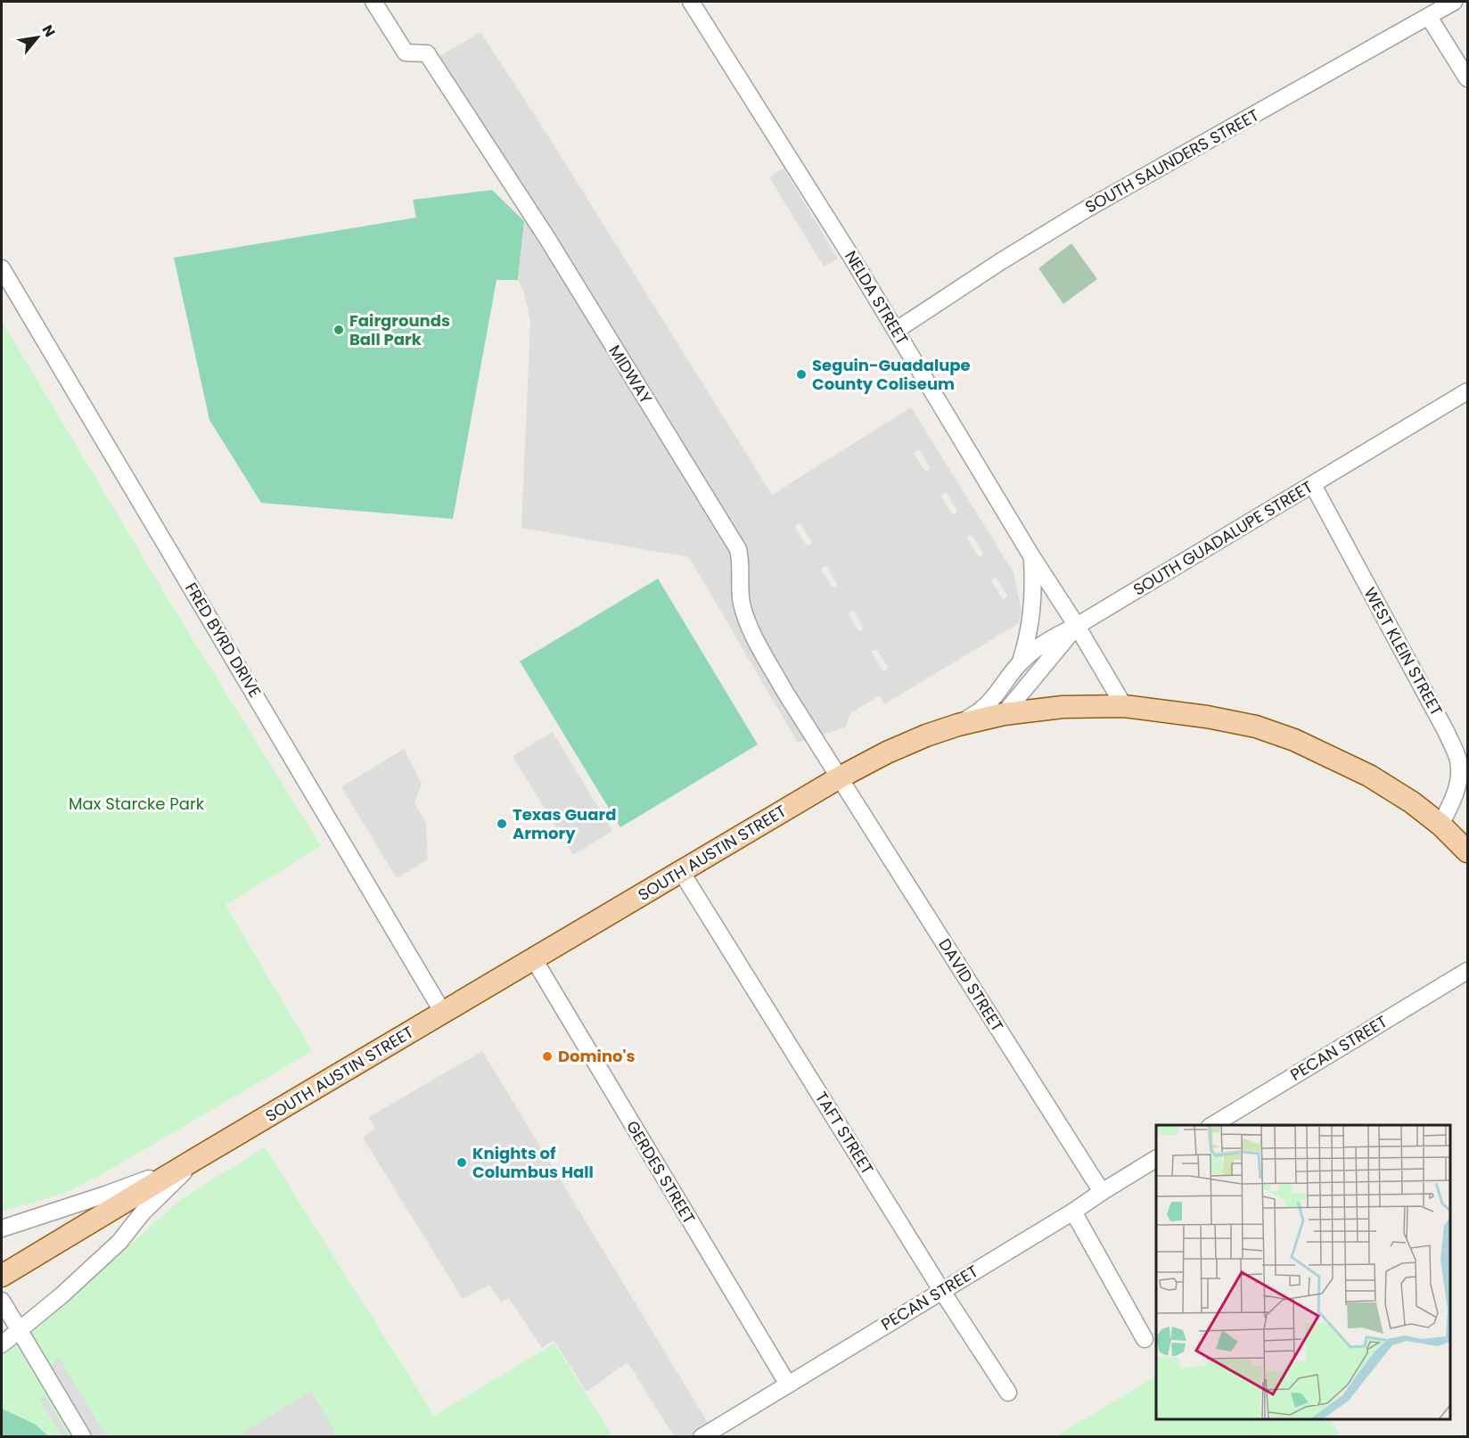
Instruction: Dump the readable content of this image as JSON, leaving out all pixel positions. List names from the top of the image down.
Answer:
{
  "streets": {
    "main road": ["SOUTH AUSTIN STREET"],
    "street": [
      "SOUTH SAUNDERS STREET",
      "NELDA STREET",
      "MIDWAY",
      "SOUTH GUADALUPE STREET",
      "FRED BYRD DRIVE",
      "WEST KLEIN STREET",
      "DAVID STREET",
      "PECAN STREET",
      "TAFT STREET",
      "GERDES STREET"
    ]
  },
  "crossings": [
    ["SOUTH SAUNDERS STREET", "NELDA STREET"],
    ["NELDA STREET", "SOUTH GUADALUPE STREET"],
    ["NELDA STREET", "SOUTH AUSTIN STREET"],
    ["MIDWAY", "SOUTH AUSTIN STREET"],
    ["MIDWAY", "DAVID STREET"],
    ["SOUTH GUADALUPE STREET", "WEST KLEIN STREET"],
    ["SOUTH GUADALUPE STREET", "SOUTH AUSTIN STREET"],
    ["FRED BYRD DRIVE", "SOUTH AUSTIN STREET"],
    ["WEST KLEIN STREET", "SOUTH AUSTIN STREET"],
    ["SOUTH AUSTIN STREET", "DAVID STREET"],
    ["SOUTH AUSTIN STREET", "TAFT STREET"],
    ["SOUTH AUSTIN STREET", "GERDES STREET"],
    ["DAVID STREET", "PECAN STREET"],
    ["PECAN STREET", "TAFT STREET"],
    ["PECAN STREET", "GERDES STREET"]
  ],
  "parks": ["Max Starcke Park"],
  "places": [
    "Fairgrounds Ball Park",
    "Seguin-Guadalupe County Coliseum",
    "Texas Guard Armory",
    "Domino's",
    "Knights of Columbus Hall"
  ],
  "north": "top right"
}
